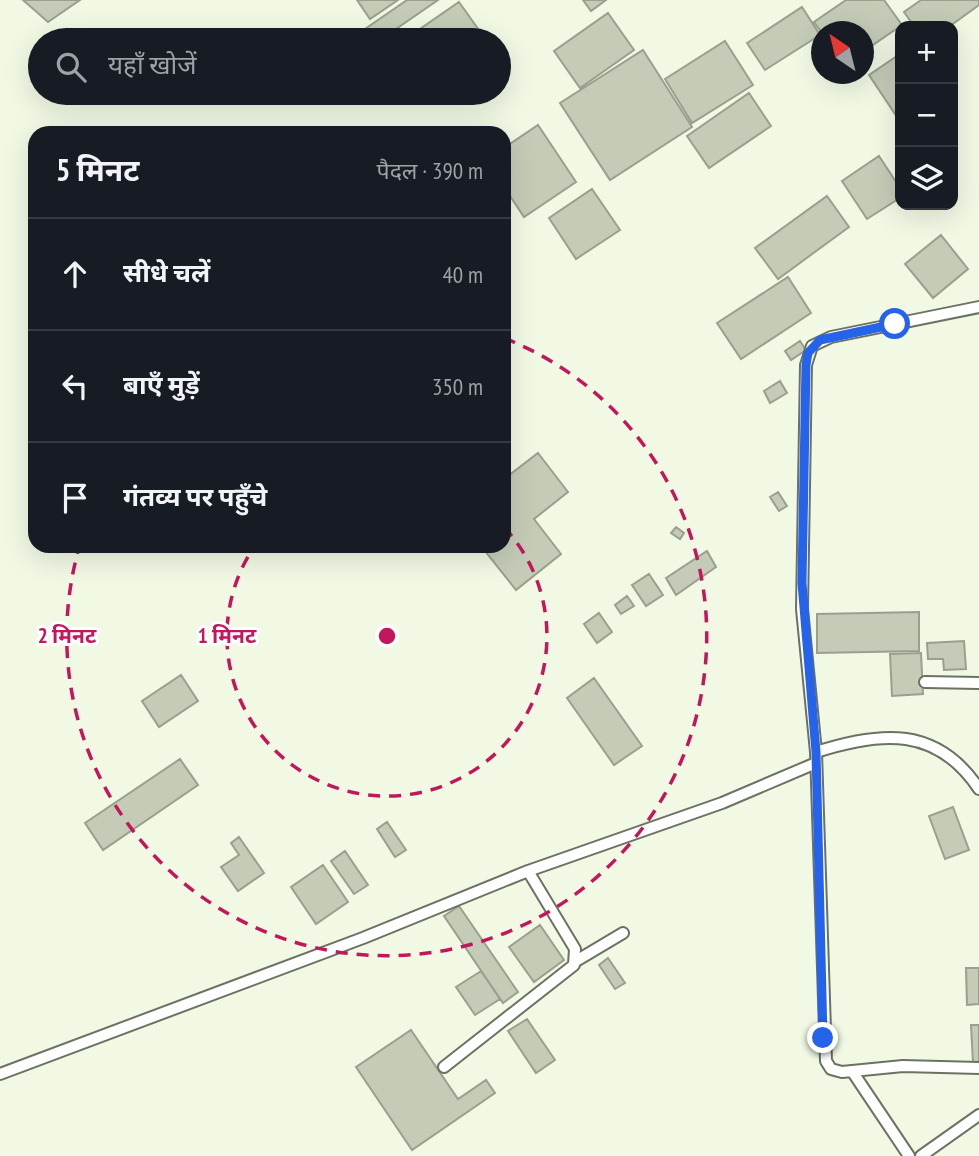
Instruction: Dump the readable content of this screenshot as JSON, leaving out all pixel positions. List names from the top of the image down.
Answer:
{
  "north": "top left",
  "page": {
    "map_buttons": ["+", "−"],
    "search": "यहाँ खोजें",
    "heading": ["5 मिनट", "पैदल · 390 m"],
    "list": [
      ["सीधे चलें", "40 m"],
      ["बाएँ मुड़ें", "350 m"],
      "गंतव्य पर पहुँचे"
    ]
  },
  "rings": ["2 मिनट", "1 मिनट"]
}
